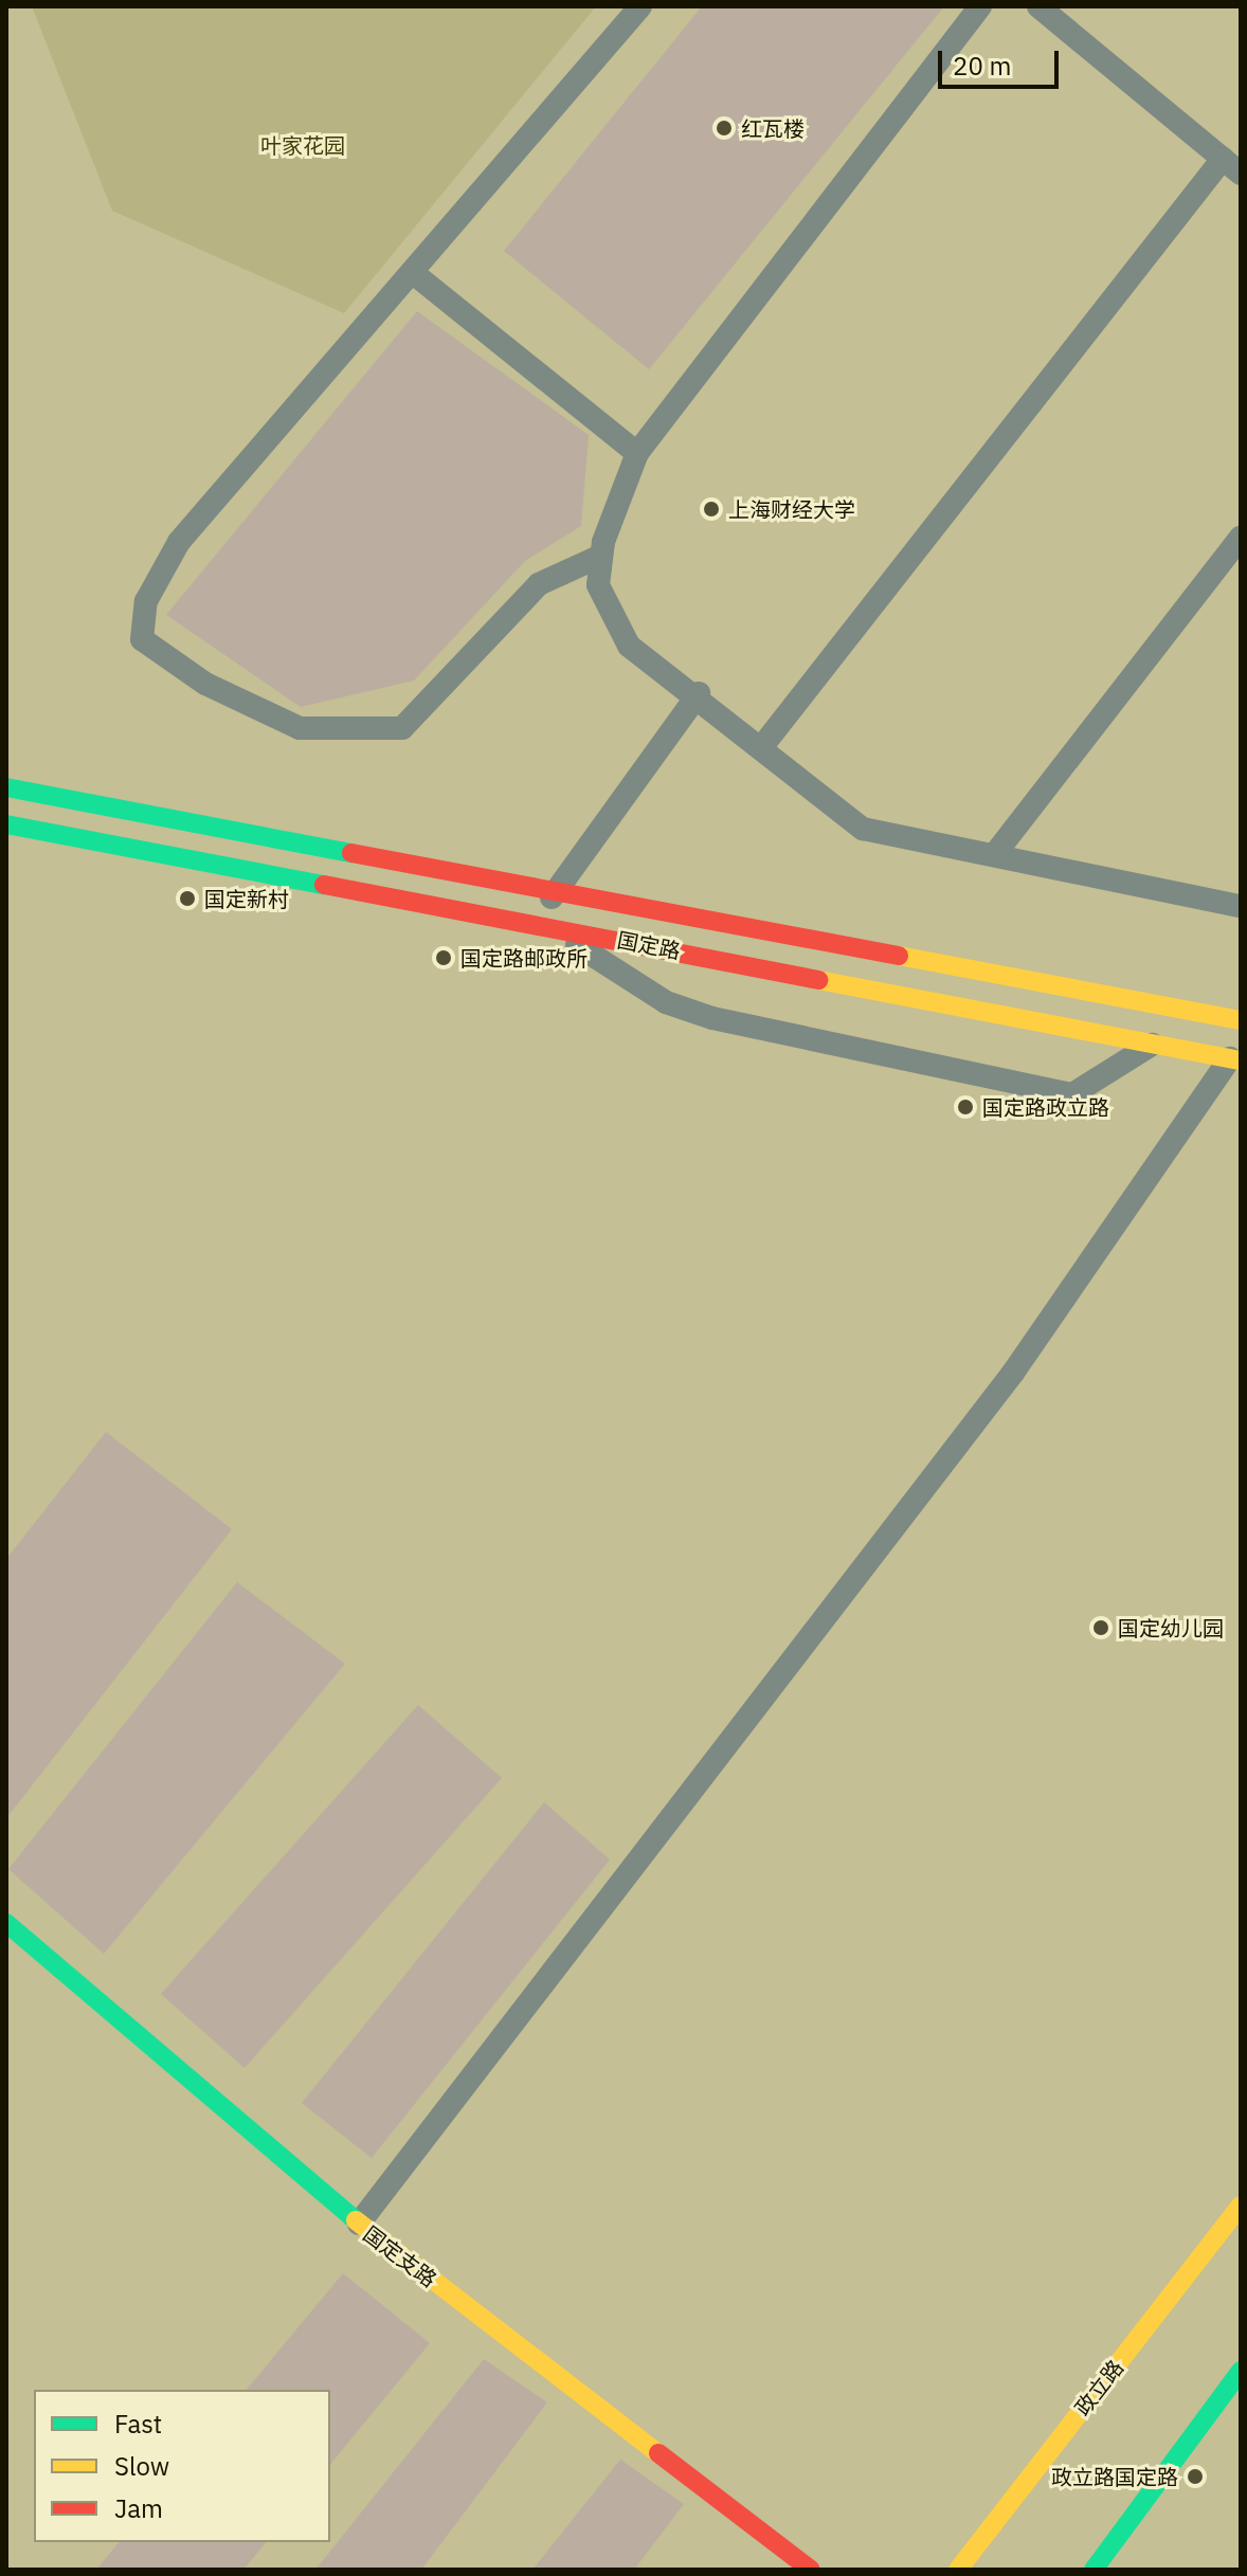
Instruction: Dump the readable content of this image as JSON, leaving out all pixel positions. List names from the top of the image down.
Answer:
{
  "streets": {
    "street": ["国定路", "国定支路", "政立路"]
  },
  "parks": ["叶家花园"],
  "places": [
    "红瓦楼",
    "上海财经大学",
    "国定新村",
    "国定路邮政所",
    "国定路政立路",
    "国定幼儿园",
    "政立路国定路"
  ],
  "legend": ["Fast", "Slow", "Jam"],
  "scale_bar": "20 m"
}
